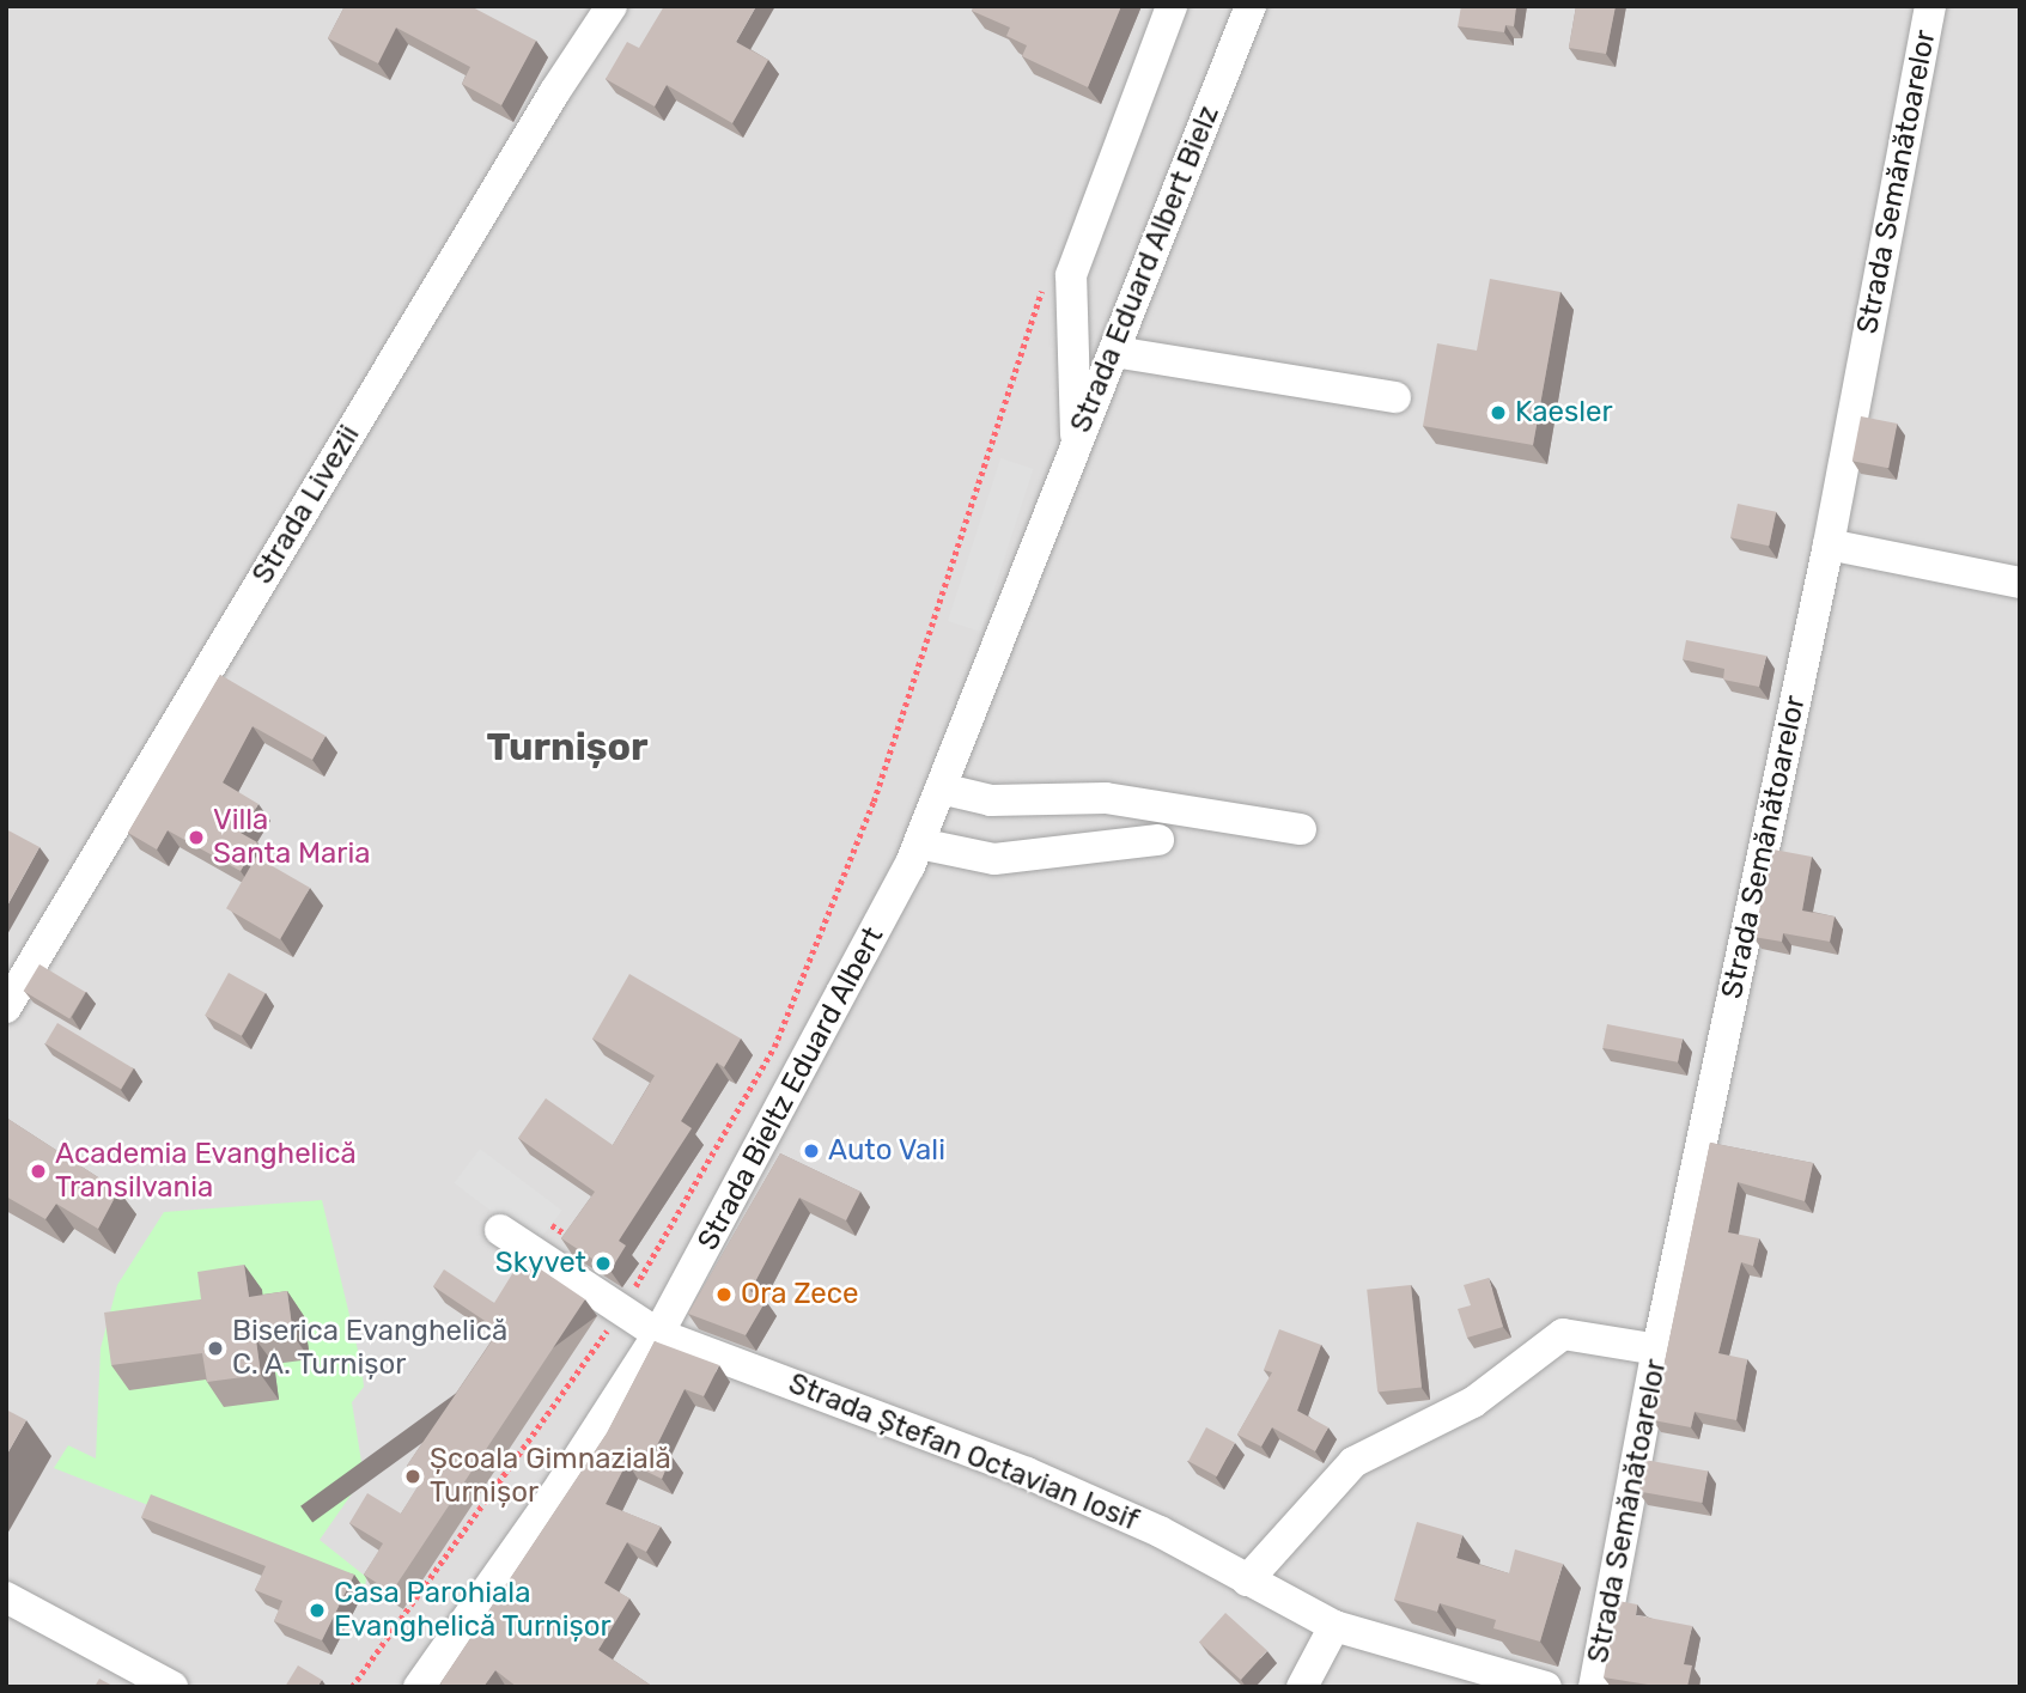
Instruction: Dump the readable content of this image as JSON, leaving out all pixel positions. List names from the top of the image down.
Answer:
{
  "streets": {
    "street": [
      "Strada Semănătoarelor",
      "Strada Eduard Albert Bielz",
      "Strada Livezii",
      "Strada Bieltz Eduard Albert",
      "Strada Ștefan Octavian Iosif"
    ]
  },
  "crossings": [
    ["Strada Eduard Albert Bielz", "Strada Bieltz Eduard Albert"],
    ["Strada Bieltz Eduard Albert", "Strada Ștefan Octavian Iosif"]
  ],
  "districts": ["Turnișor"],
  "places": [
    "Kaesler",
    "Villa Santa Maria",
    "Auto Vali",
    "Academia Evanghelică Transilvania",
    "Skyvet",
    "Ora Zece",
    "Biserica Evanghelică C. A. Turnișor",
    "Școala Gimnazială Turnișor",
    "Casa Parohiala Evanghelică Turnișor"
  ]
}
